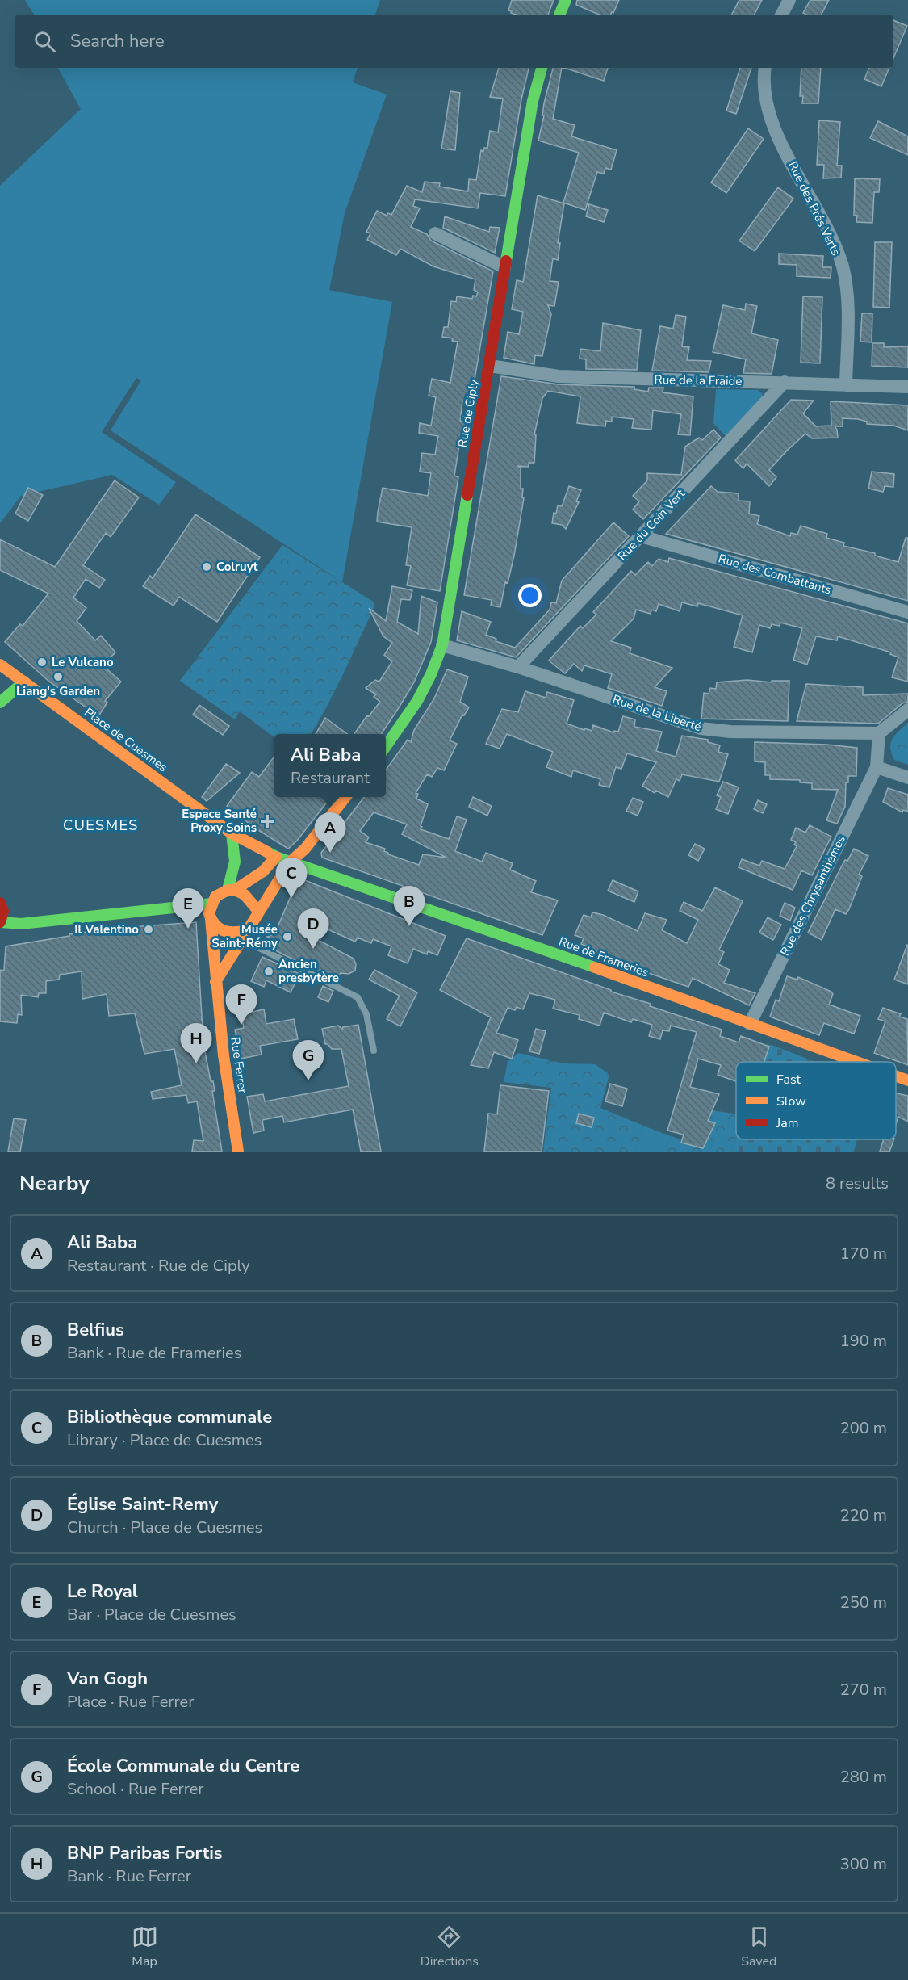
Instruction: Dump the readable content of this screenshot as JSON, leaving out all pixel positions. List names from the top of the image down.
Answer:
{
  "streets": {
    "street": [
      "Rue des Prés Verts",
      "Rue de la Fraide",
      "Rue de Ciply",
      "Rue du Coin Vert",
      "Rue des Combattants",
      "Rue de la Liberté",
      "Place de Cuesmes",
      "Rue des Chrysanthèmes",
      "Rue de Frameries",
      "Rue Ferrer"
    ]
  },
  "crossings": [
    ["Rue des Prés Verts", "Rue de la Fraide"],
    ["Rue de la Fraide", "Rue de Ciply"],
    ["Rue de la Fraide", "Rue du Coin Vert"],
    ["Rue de Ciply", "Rue de la Liberté"],
    ["Rue du Coin Vert", "Rue des Combattants"],
    ["Rue du Coin Vert", "Rue de la Liberté"],
    ["Rue de la Liberté", "Rue des Chrysanthèmes"],
    ["Place de Cuesmes", "Rue de Frameries"],
    ["Rue des Chrysanthèmes", "Rue de Frameries"]
  ],
  "districts": ["CUESMES"],
  "places": {
    "other": [
      "Colruyt",
      "Le Vulcano",
      "Liang's Garden",
      "Il Valentino",
      "Musée Saint-Rémy",
      "Ancien presbytère"
    ],
    "health": ["Espace Santé Proxy Soins"]
  },
  "legend": ["Fast", "Slow", "Jam"],
  "page": {
    "search": "Search here",
    "popup": ["Ali Baba", "Restaurant"],
    "pins": [
      "A",
      "C",
      "B",
      "E",
      "D",
      "F",
      "H",
      "G"
    ],
    "heading": ["Nearby", "8 results"],
    "list": [
      {
        "mark": "A",
        "name": "Ali Baba",
        "note": "Restaurant · Rue de Ciply",
        "value": "170 m"
      },
      {
        "mark": "B",
        "name": "Belfius",
        "note": "Bank · Rue de Frameries",
        "value": "190 m"
      },
      {
        "mark": "C",
        "name": "Bibliothèque communale",
        "note": "Library · Place de Cuesmes",
        "value": "200 m"
      },
      {
        "mark": "D",
        "name": "Église Saint-Remy",
        "note": "Church · Place de Cuesmes",
        "value": "220 m"
      },
      {
        "mark": "E",
        "name": "Le Royal",
        "note": "Bar · Place de Cuesmes",
        "value": "250 m"
      },
      {
        "mark": "F",
        "name": "Van Gogh",
        "note": "Place · Rue Ferrer",
        "value": "270 m"
      },
      {
        "mark": "G",
        "name": "École Communale du Centre",
        "note": "School · Rue Ferrer",
        "value": "280 m"
      },
      {
        "mark": "H",
        "name": "BNP Paribas Fortis",
        "note": "Bank · Rue Ferrer",
        "value": "300 m"
      }
    ],
    "nav": ["Map", "Directions", "Saved"]
  }
}
